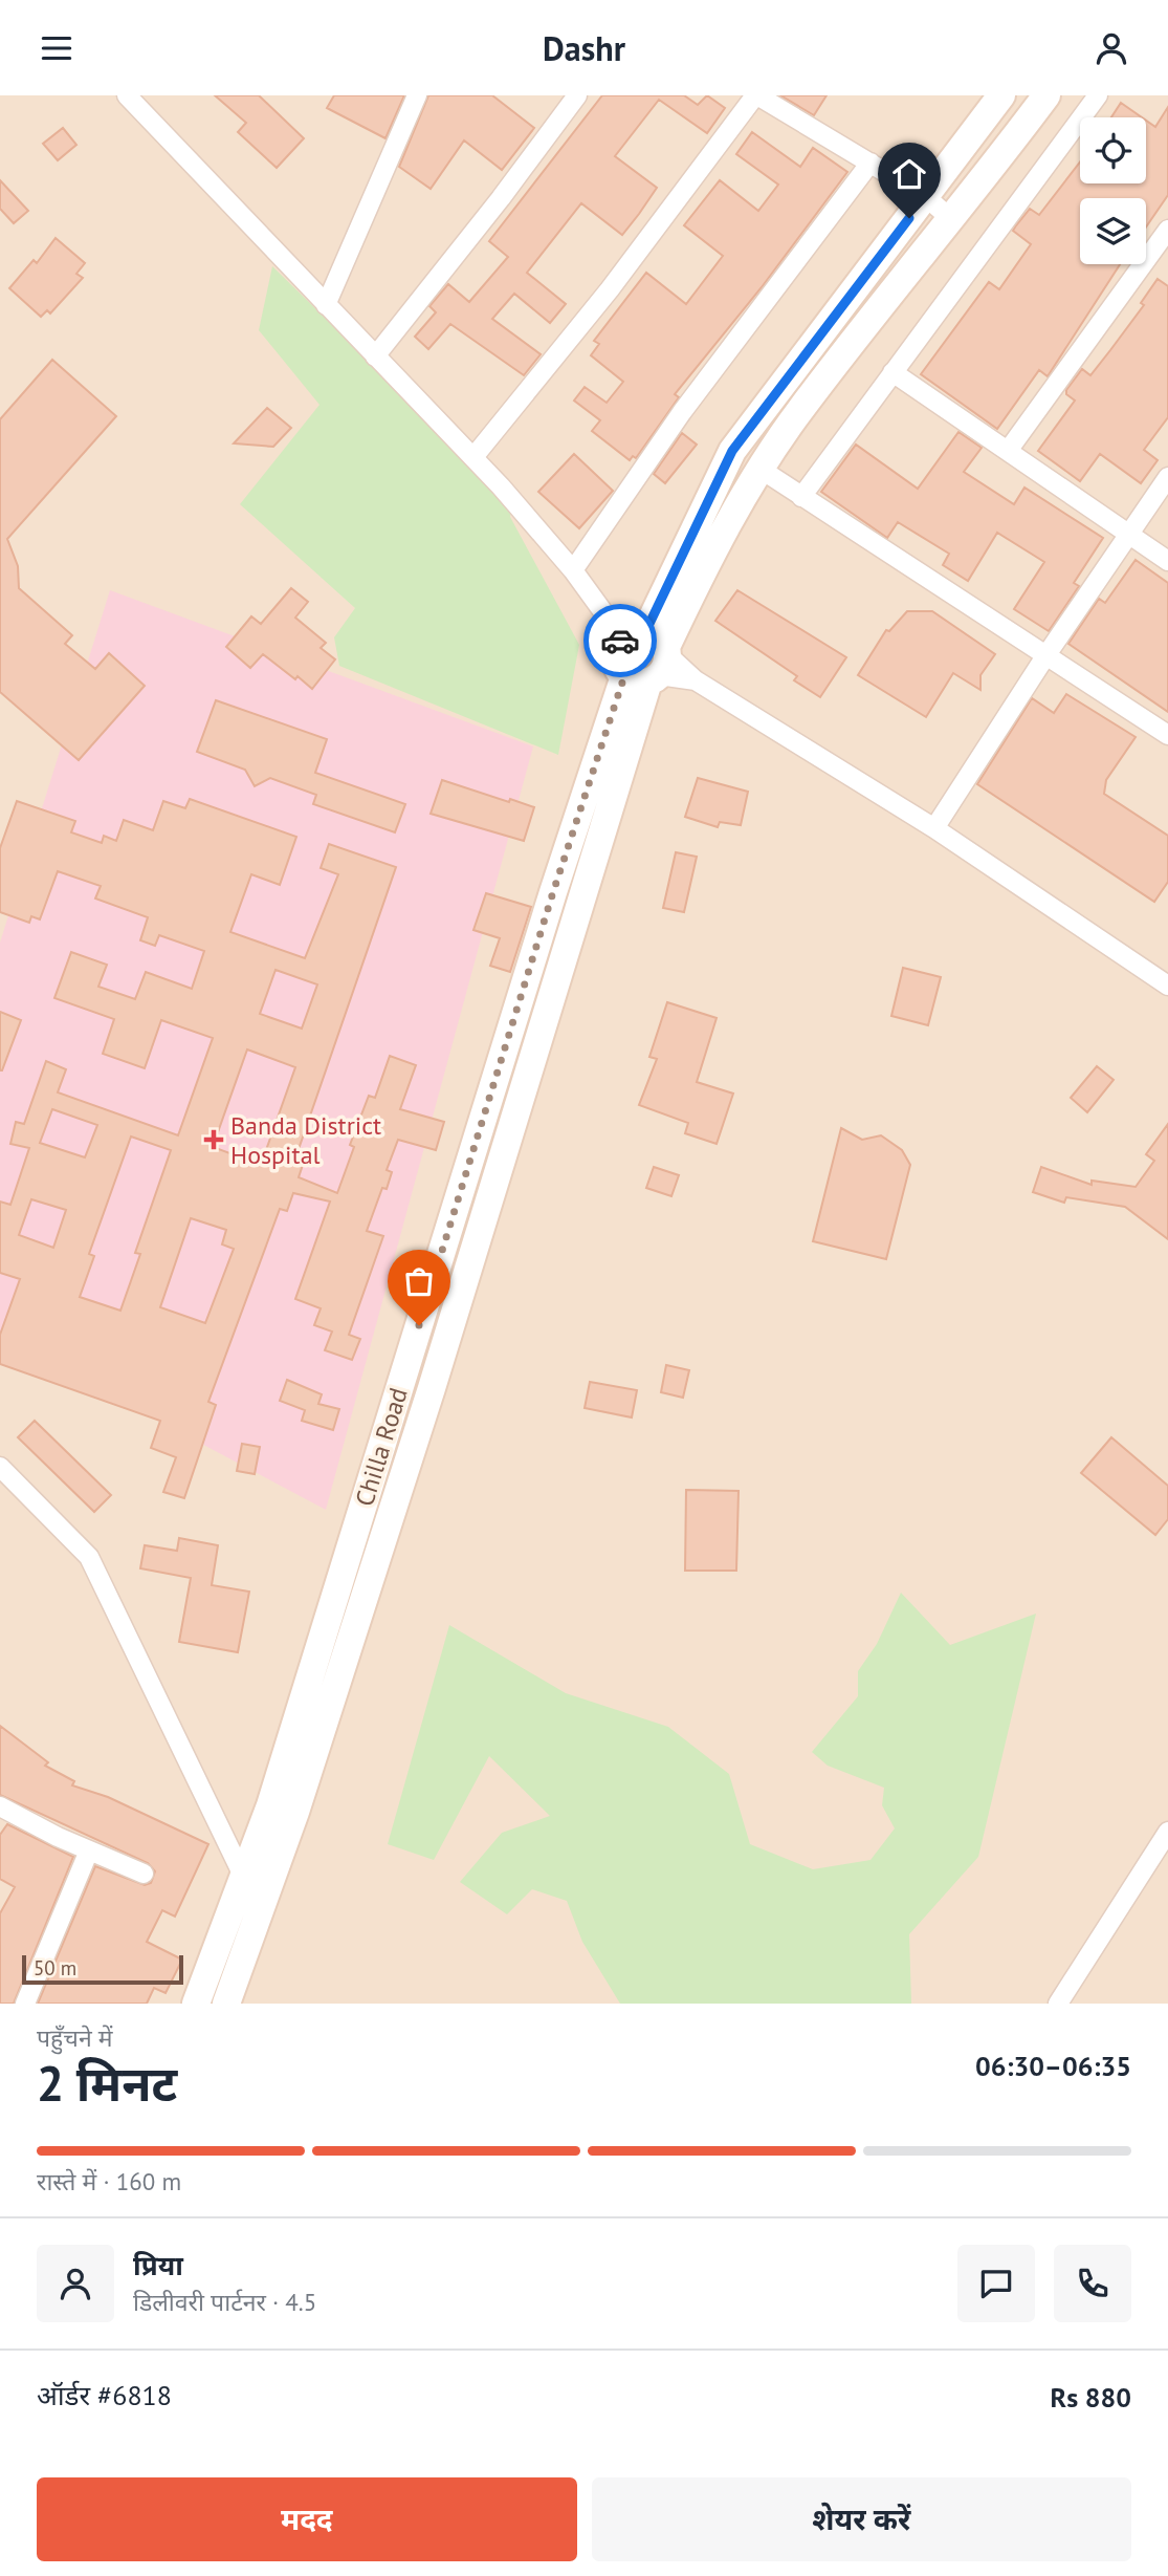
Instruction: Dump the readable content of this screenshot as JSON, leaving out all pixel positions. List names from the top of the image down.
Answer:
{
  "streets": {
    "main road": ["Chilla Road"]
  },
  "places": {
    "health": ["Banda District Hospital"]
  },
  "scale_bar": "50 m",
  "page": {
    "header": "Dashr",
    "scale": "50 m",
    "heading": ["2 मिनट", "पहुँचने में", "06:30–06:35"],
    "panel": [
      "प्रिया",
      "डिलीवरी पार्टनर · 4.5",
      "ऑर्डर #6818",
      "Rs 880"
    ],
    "bar": "रास्ते में · 160 m",
    "buttons": ["मदद", "शेयर करें"]
  }
}
